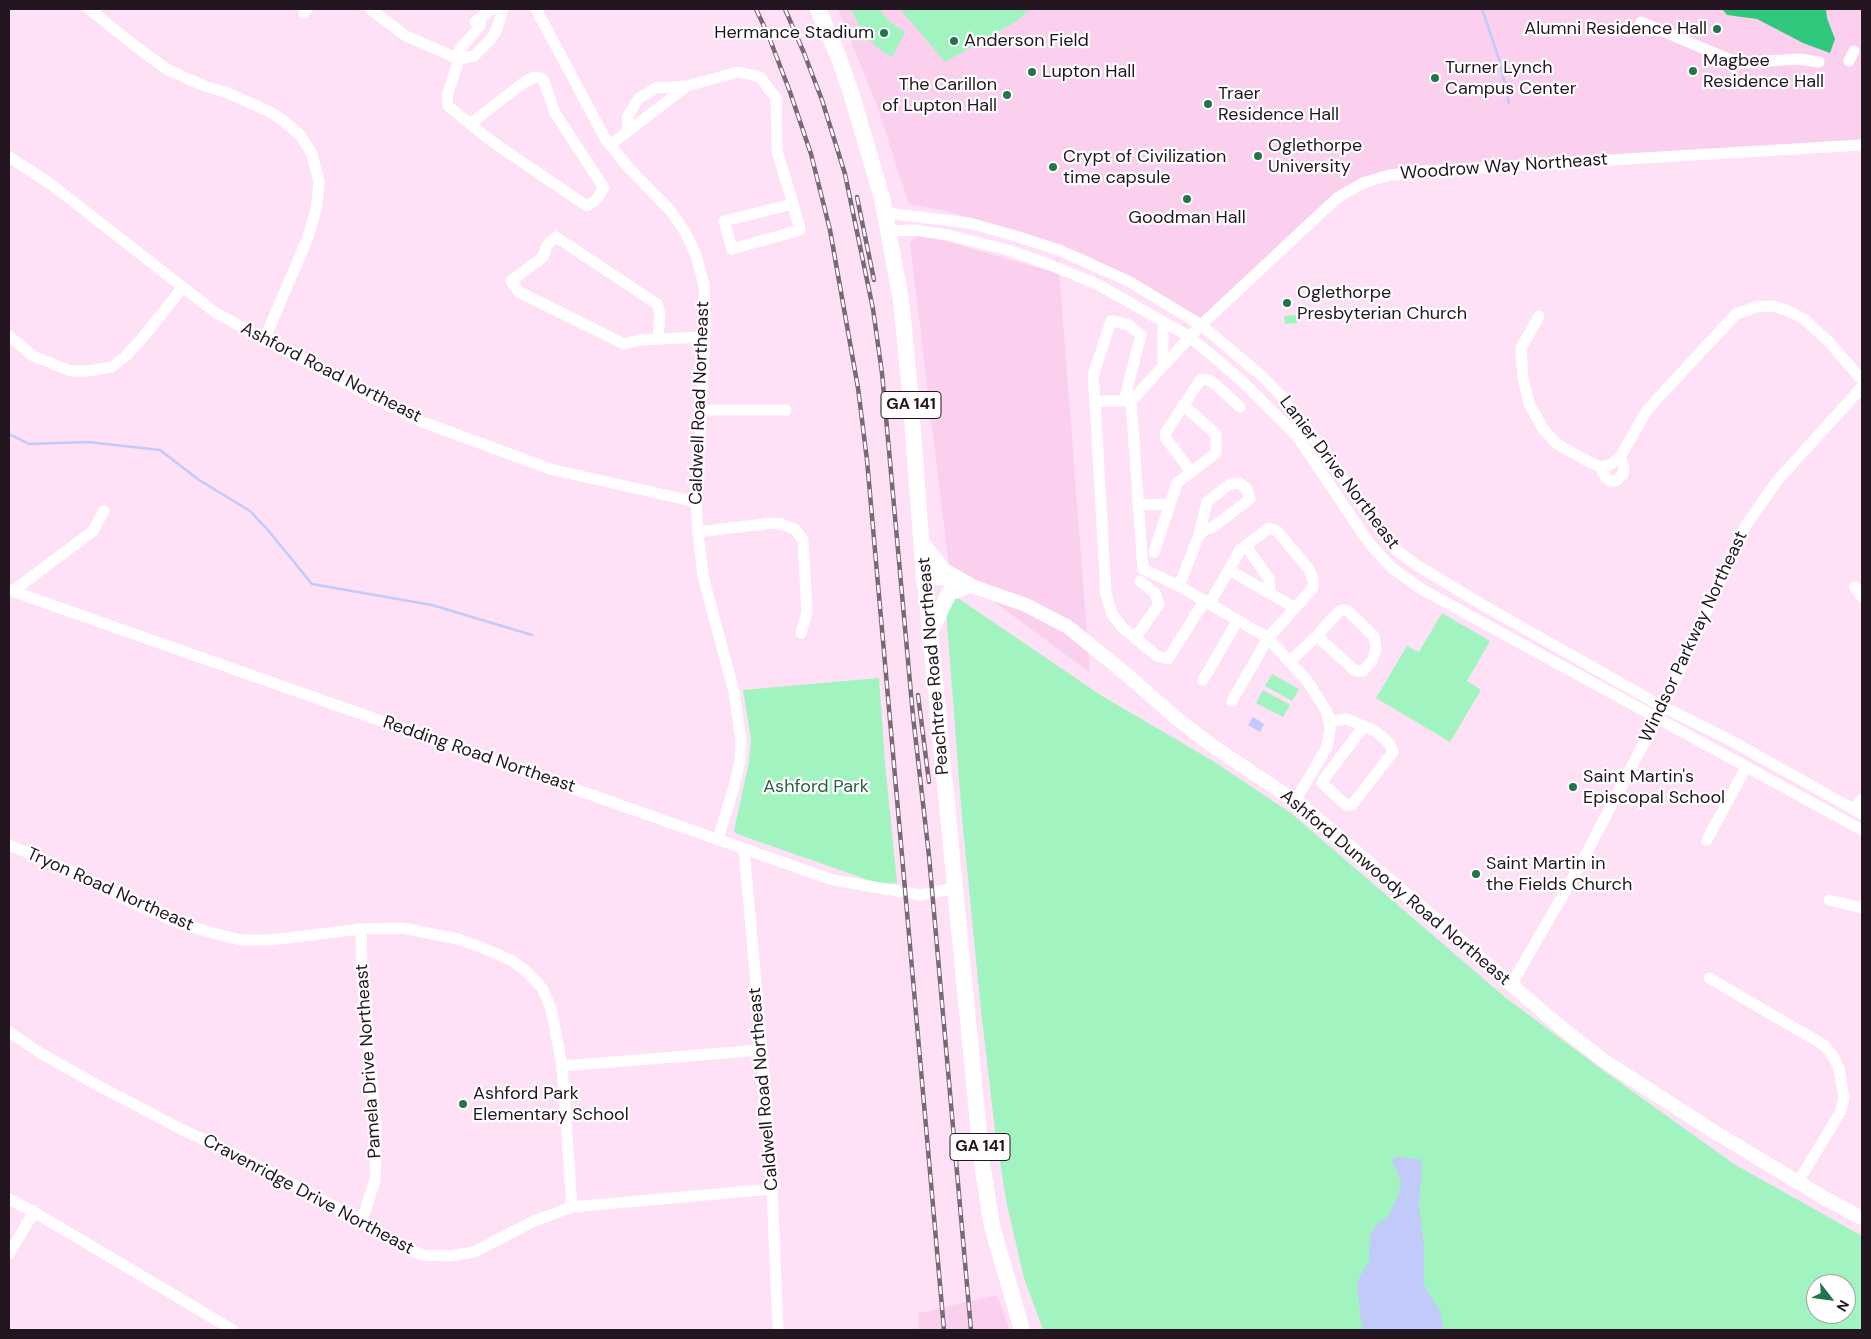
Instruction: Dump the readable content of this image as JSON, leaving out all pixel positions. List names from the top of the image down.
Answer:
{
  "streets": {
    "highway": ["GA 141", "Peachtree Road Northeast"],
    "main road": ["Ashford Dunwoody Road Northeast"],
    "street": [
      "Woodrow Way Northeast",
      "Ashford Road Northeast",
      "Caldwell Road Northeast",
      "Lanier Drive Northeast",
      "Windsor Parkway Northeast",
      "Redding Road Northeast",
      "Tryon Road Northeast",
      "Pamela Drive Northeast",
      "Cravenridge Drive Northeast"
    ]
  },
  "crossings": [
    ["Woodrow Way Northeast", "Lanier Drive Northeast"],
    ["Ashford Road Northeast", "Caldwell Road Northeast"],
    ["Caldwell Road Northeast", "Redding Road Northeast"],
    ["Caldwell Road Northeast", "Cravenridge Drive Northeast"],
    ["Lanier Drive Northeast", "Windsor Parkway Northeast"],
    ["Lanier Drive Northeast", "Peachtree Road Northeast"],
    ["Windsor Parkway Northeast", "Ashford Dunwoody Road Northeast"],
    ["Peachtree Road Northeast", "Redding Road Northeast"],
    ["Peachtree Road Northeast", "Ashford Dunwoody Road Northeast"],
    ["Tryon Road Northeast", "Pamela Drive Northeast"],
    ["Tryon Road Northeast", "Cravenridge Drive Northeast"],
    ["Pamela Drive Northeast", "Cravenridge Drive Northeast"]
  ],
  "parks": ["Ashford Park"],
  "places": [
    "Alumni Residence Hall",
    "Hermance Stadium",
    "Anderson Field",
    "Magbee Residence Hall",
    "Lupton Hall",
    "Turner Lynch Campus Center",
    "The Carillon of Lupton Hall",
    "Traer Residence Hall",
    "Oglethorpe University",
    "Crypt of Civilization time capsule",
    "Goodman Hall",
    "Oglethorpe Presbyterian Church",
    "Saint Martin's Episcopal School",
    "Saint Martin in the Fields Church",
    "Ashford Park Elementary School"
  ],
  "north": "bottom right"
}
